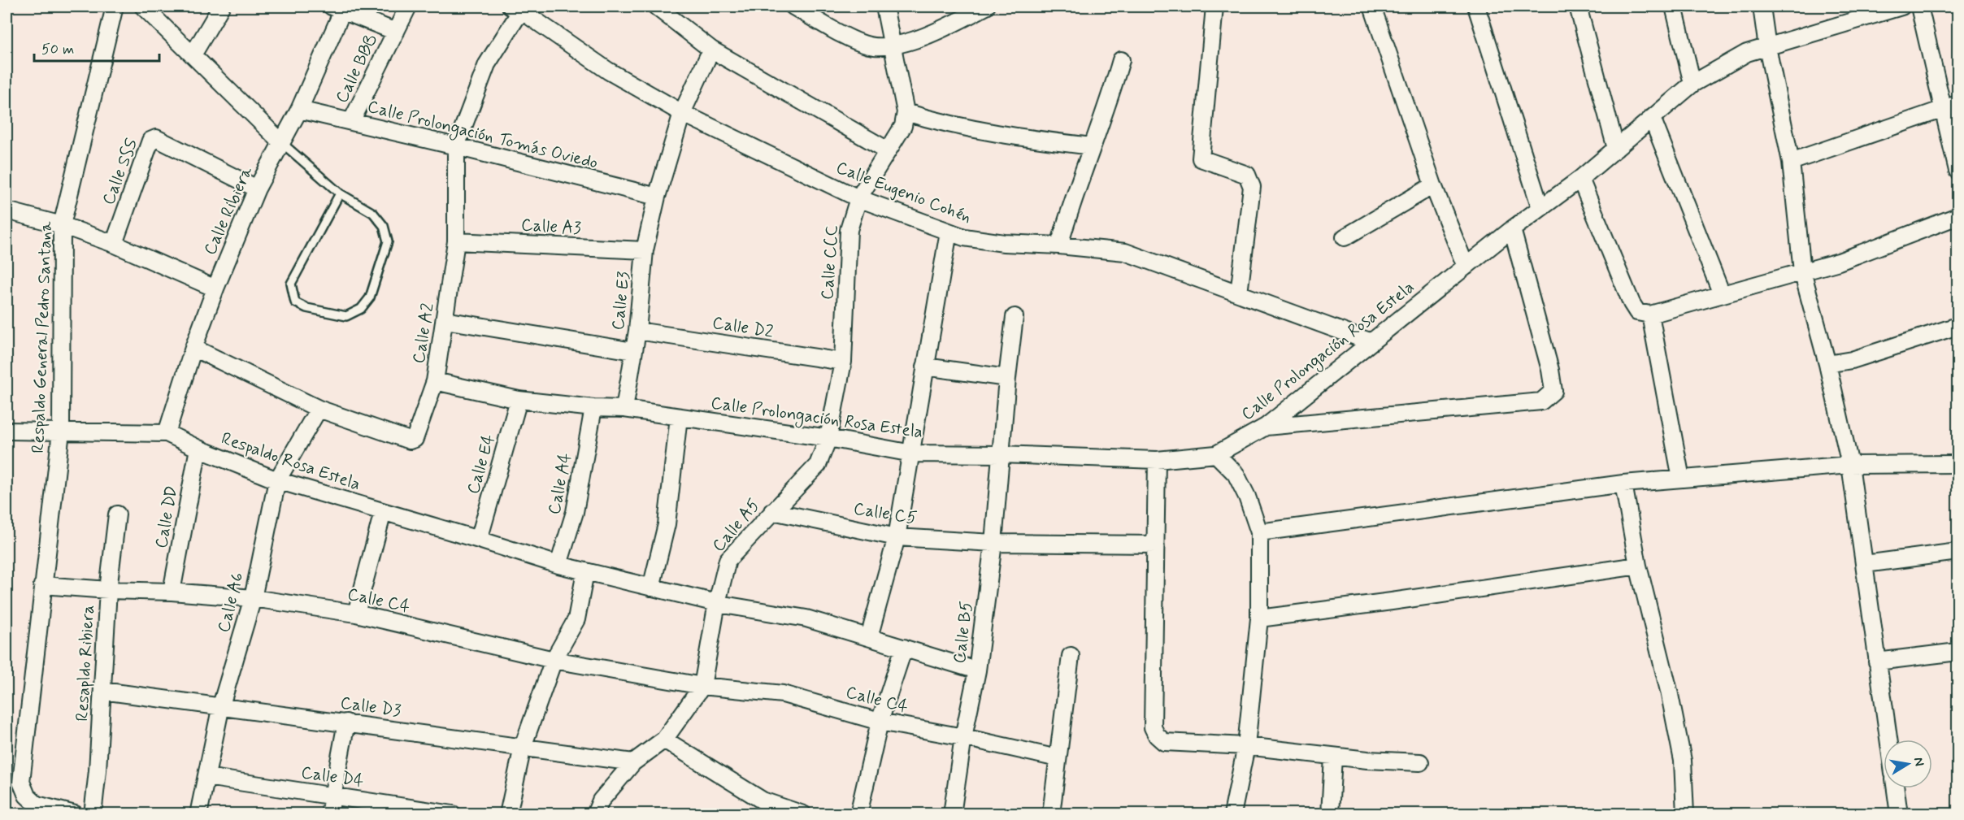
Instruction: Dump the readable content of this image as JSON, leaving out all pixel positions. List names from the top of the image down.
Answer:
{
  "streets": {
    "street": [
      "Calle BBB",
      "Calle Prolongación Tomás Oviedo",
      "Calle SSS",
      "Calle Eugenio Cohén",
      "Calle Ribiera",
      "Calle A3",
      "Calle CCC",
      "Calle E3",
      "Calle D2",
      "Calle A2",
      "Respaldo General Pedro Santana",
      "Calle Prolongación Rosa Estela",
      "Respaldo Rosa Estela",
      "Calle E4",
      "Calle A4",
      "Calle C5",
      "Calle DD",
      "Calle A5",
      "Calle C4",
      "Calle A6",
      "Calle B5",
      "Resapldo Ribiera",
      "Calle D3",
      "Calle D4"
    ]
  },
  "crossings": [
    ["Calle BBB", "Calle Prolongación Tomás Oviedo"],
    ["Calle Prolongación Tomás Oviedo", "Calle Ribiera"],
    ["Calle Prolongación Tomás Oviedo", "Calle E3"],
    ["Calle Prolongación Tomás Oviedo", "Calle A2"],
    ["Calle SSS", "Calle Ribiera"],
    ["Calle Eugenio Cohén", "Calle CCC"],
    ["Calle Eugenio Cohén", "Calle E3"],
    ["Calle Eugenio Cohén", "Calle A2"],
    ["Calle Eugenio Cohén", "Calle Prolongación Rosa Estela"],
    ["Calle Ribiera", "Calle A2"],
    ["Calle Ribiera", "Respaldo Rosa Estela"],
    ["Calle A3", "Calle E3"],
    ["Calle A3", "Calle A2"],
    ["Calle CCC", "Calle D2"],
    ["Calle CCC", "Calle A5"],
    ["Calle E3", "Calle D2"],
    ["Calle E3", "Calle Prolongación Rosa Estela"],
    ["Calle D2", "Calle A5"],
    ["Calle A2", "Calle Prolongación Rosa Estela"],
    ["Calle A2", "Calle A6"],
    ["Respaldo General Pedro Santana", "Respaldo Rosa Estela"],
    ["Respaldo General Pedro Santana", "Calle C4"],
    ["Calle Prolongación Rosa Estela", "Calle E4"],
    ["Calle Prolongación Rosa Estela", "Calle A4"],
    ["Calle Prolongación Rosa Estela", "Calle A5"],
    ["Calle Prolongación Rosa Estela", "Calle B5"],
    ["Respaldo Rosa Estela", "Calle E4"],
    ["Respaldo Rosa Estela", "Calle A4"],
    ["Respaldo Rosa Estela", "Calle DD"],
    ["Respaldo Rosa Estela", "Calle A5"],
    ["Respaldo Rosa Estela", "Calle A6"],
    ["Respaldo Rosa Estela", "Calle B5"],
    ["Calle C5", "Calle A5"],
    ["Calle C5", "Calle B5"],
    ["Calle DD", "Calle C4"],
    ["Calle A5", "Calle C4"],
    ["Calle A5", "Calle D3"],
    ["Calle C4", "Calle A6"],
    ["Calle C4", "Calle B5"],
    ["Calle C4", "Resapldo Ribiera"],
    ["Calle A6", "Calle D3"],
    ["Calle A6", "Calle D4"],
    ["Resapldo Ribiera", "Calle D3"]
  ],
  "scale_bar": "50 m",
  "north": "right"
}
